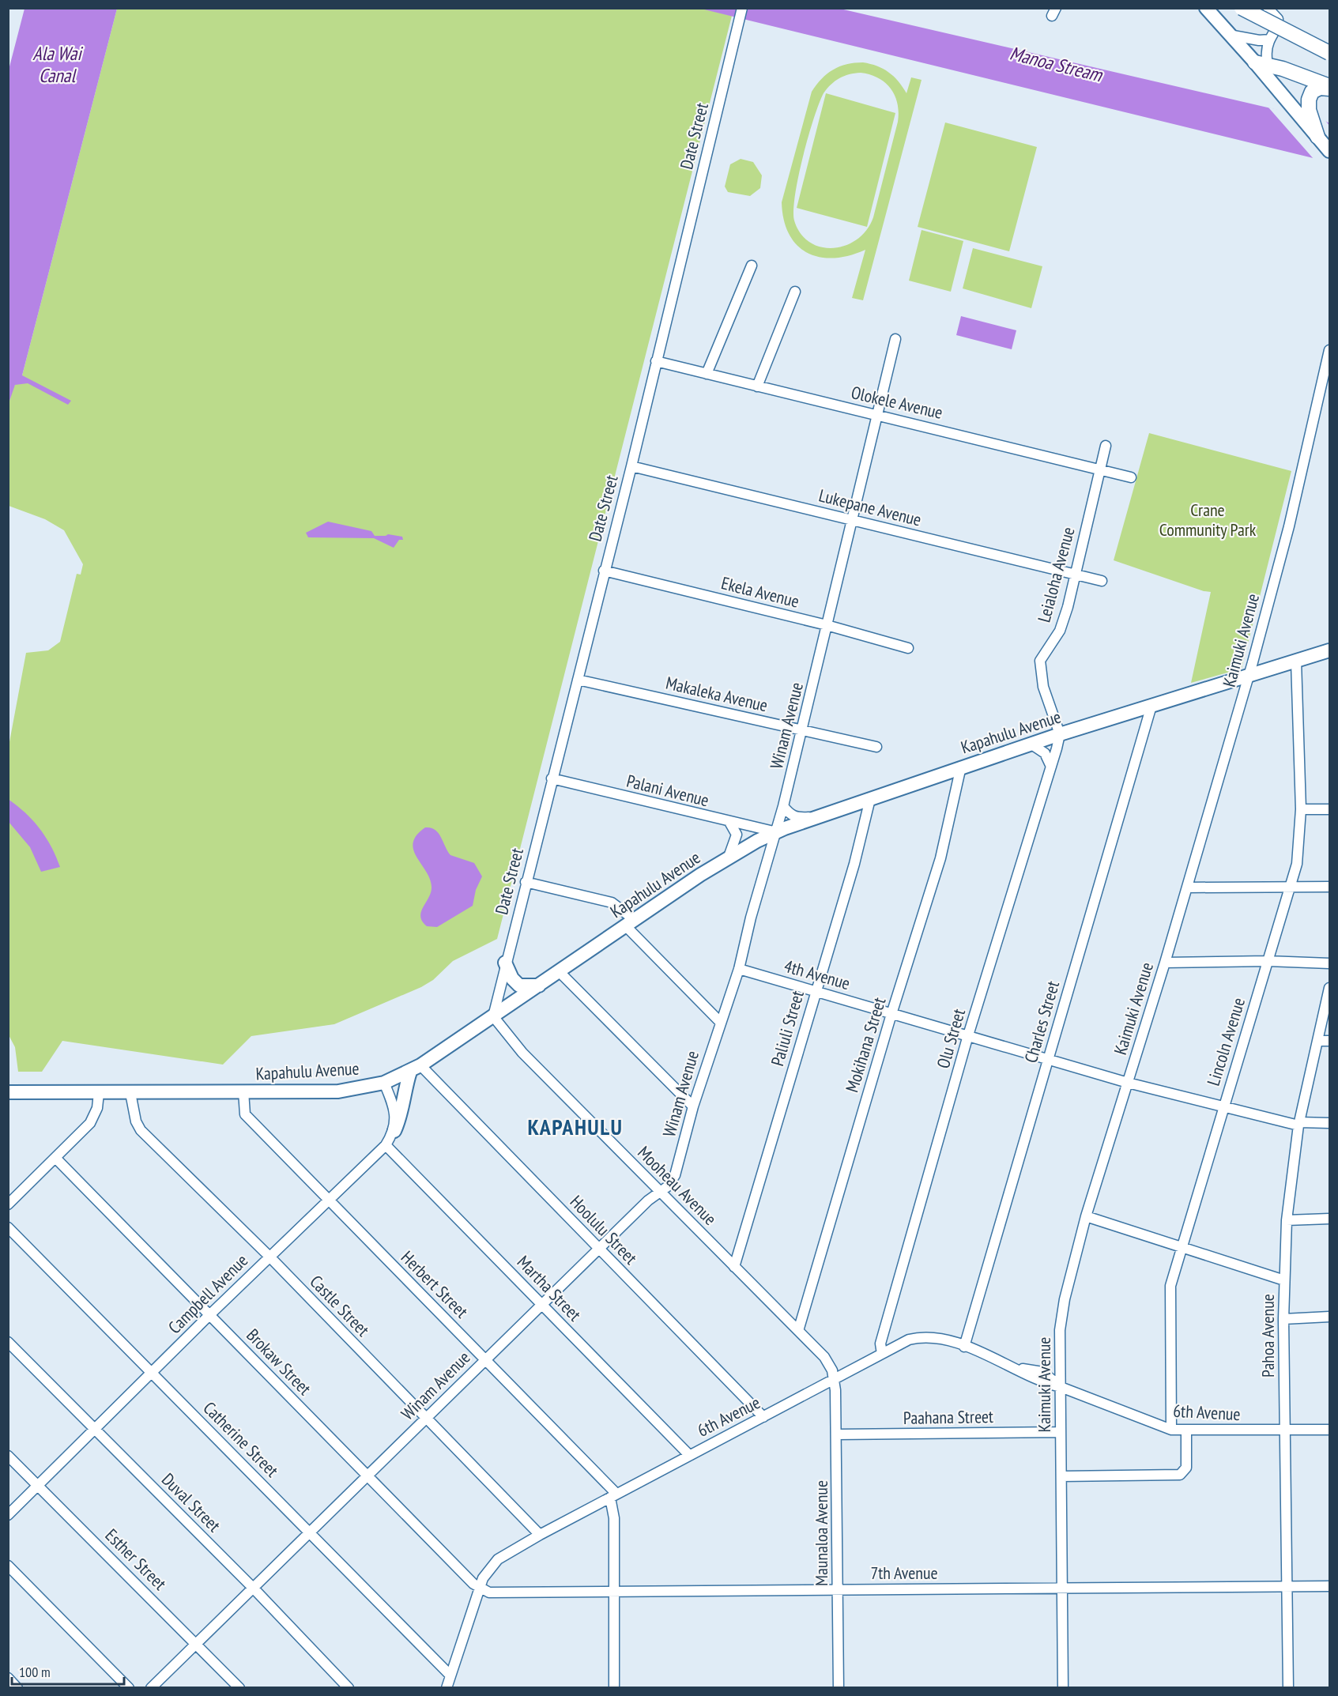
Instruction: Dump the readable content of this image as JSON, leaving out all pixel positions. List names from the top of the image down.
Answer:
{
  "streets": {
    "main road": ["Kapahulu Avenue"],
    "street": [
      "Date Street",
      "Olokele Avenue",
      "Lukepane Avenue",
      "Leialoha Avenue",
      "Ekela Avenue",
      "Kaimuki Avenue",
      "Makaleka Avenue",
      "Winam Avenue",
      "Palani Avenue",
      "4th Avenue",
      "Charles Street",
      "Paliuli Street",
      "Olu Street",
      "Lincoln Avenue",
      "Mokihana Street",
      "Mooheau Avenue",
      "Hoolulu Street",
      "Herbert Street",
      "Martha Street",
      "Campbell Avenue",
      "Castle Street",
      "Pahoa Avenue",
      "Brokaw Street",
      "6th Avenue",
      "Paahana Street",
      "Catherine Street",
      "Duval Street",
      "Maunaloa Avenue",
      "Esther Street",
      "7th Avenue"
    ]
  },
  "crossings": [
    ["Date Street", "Olokele Avenue"],
    ["Date Street", "Lukepane Avenue"],
    ["Date Street", "Ekela Avenue"],
    ["Date Street", "Makaleka Avenue"],
    ["Date Street", "Kapahulu Avenue"],
    ["Date Street", "Palani Avenue"],
    ["Date Street", "Mooheau Avenue"],
    ["Olokele Avenue", "Leialoha Avenue"],
    ["Olokele Avenue", "Winam Avenue"],
    ["Lukepane Avenue", "Leialoha Avenue"],
    ["Lukepane Avenue", "Winam Avenue"],
    ["Leialoha Avenue", "Kapahulu Avenue"],
    ["Leialoha Avenue", "Olu Street"],
    ["Ekela Avenue", "Winam Avenue"],
    ["Kaimuki Avenue", "Kapahulu Avenue"],
    ["Kaimuki Avenue", "4th Avenue"],
    ["Kaimuki Avenue", "6th Avenue"],
    ["Kaimuki Avenue", "Paahana Street"],
    ["Kaimuki Avenue", "7th Avenue"],
    ["Makaleka Avenue", "Winam Avenue"],
    ["Winam Avenue", "Kapahulu Avenue"],
    ["Winam Avenue", "Palani Avenue"],
    ["Winam Avenue", "4th Avenue"],
    ["Winam Avenue", "Mooheau Avenue"],
    ["Winam Avenue", "Hoolulu Street"],
    ["Winam Avenue", "Herbert Street"],
    ["Winam Avenue", "Martha Street"],
    ["Winam Avenue", "Castle Street"],
    ["Winam Avenue", "Brokaw Street"],
    ["Winam Avenue", "Catherine Street"],
    ["Winam Avenue", "Duval Street"],
    ["Winam Avenue", "Esther Street"],
    ["Kapahulu Avenue", "Palani Avenue"],
    ["Kapahulu Avenue", "Charles Street"],
    ["Kapahulu Avenue", "Paliuli Street"],
    ["Kapahulu Avenue", "Olu Street"],
    ["Kapahulu Avenue", "Lincoln Avenue"],
    ["Kapahulu Avenue", "Mokihana Street"],
    ["Kapahulu Avenue", "Mooheau Avenue"],
    ["Kapahulu Avenue", "Hoolulu Street"],
    ["Kapahulu Avenue", "Herbert Street"],
    ["Kapahulu Avenue", "Castle Street"],
    ["4th Avenue", "Charles Street"],
    ["4th Avenue", "Paliuli Street"],
    ["4th Avenue", "Olu Street"],
    ["4th Avenue", "Lincoln Avenue"],
    ["4th Avenue", "Mokihana Street"],
    ["4th Avenue", "Pahoa Avenue"],
    ["Charles Street", "6th Avenue"],
    ["Paliuli Street", "Mooheau Avenue"],
    ["Olu Street", "6th Avenue"],
    ["Lincoln Avenue", "6th Avenue"],
    ["Mokihana Street", "Mooheau Avenue"],
    ["Mooheau Avenue", "6th Avenue"],
    ["Mooheau Avenue", "Maunaloa Avenue"],
    ["Hoolulu Street", "6th Avenue"],
    ["Herbert Street", "Campbell Avenue"],
    ["Herbert Street", "6th Avenue"],
    ["Martha Street", "Campbell Avenue"],
    ["Martha Street", "6th Avenue"],
    ["Campbell Avenue", "Castle Street"],
    ["Campbell Avenue", "Brokaw Street"],
    ["Campbell Avenue", "Catherine Street"],
    ["Campbell Avenue", "Duval Street"],
    ["Campbell Avenue", "Esther Street"],
    ["Castle Street", "6th Avenue"],
    ["Pahoa Avenue", "6th Avenue"],
    ["Pahoa Avenue", "7th Avenue"],
    ["Brokaw Street", "6th Avenue"],
    ["Brokaw Street", "7th Avenue"],
    ["6th Avenue", "Catherine Street"],
    ["6th Avenue", "Maunaloa Avenue"],
    ["6th Avenue", "7th Avenue"],
    ["Paahana Street", "Maunaloa Avenue"],
    ["Maunaloa Avenue", "7th Avenue"]
  ],
  "districts": ["KAPAHULU"],
  "water": ["Ala Wai Canal", "Manoa Stream"],
  "parks": ["Crane Community Park"],
  "scale_bar": "100 m"
}
